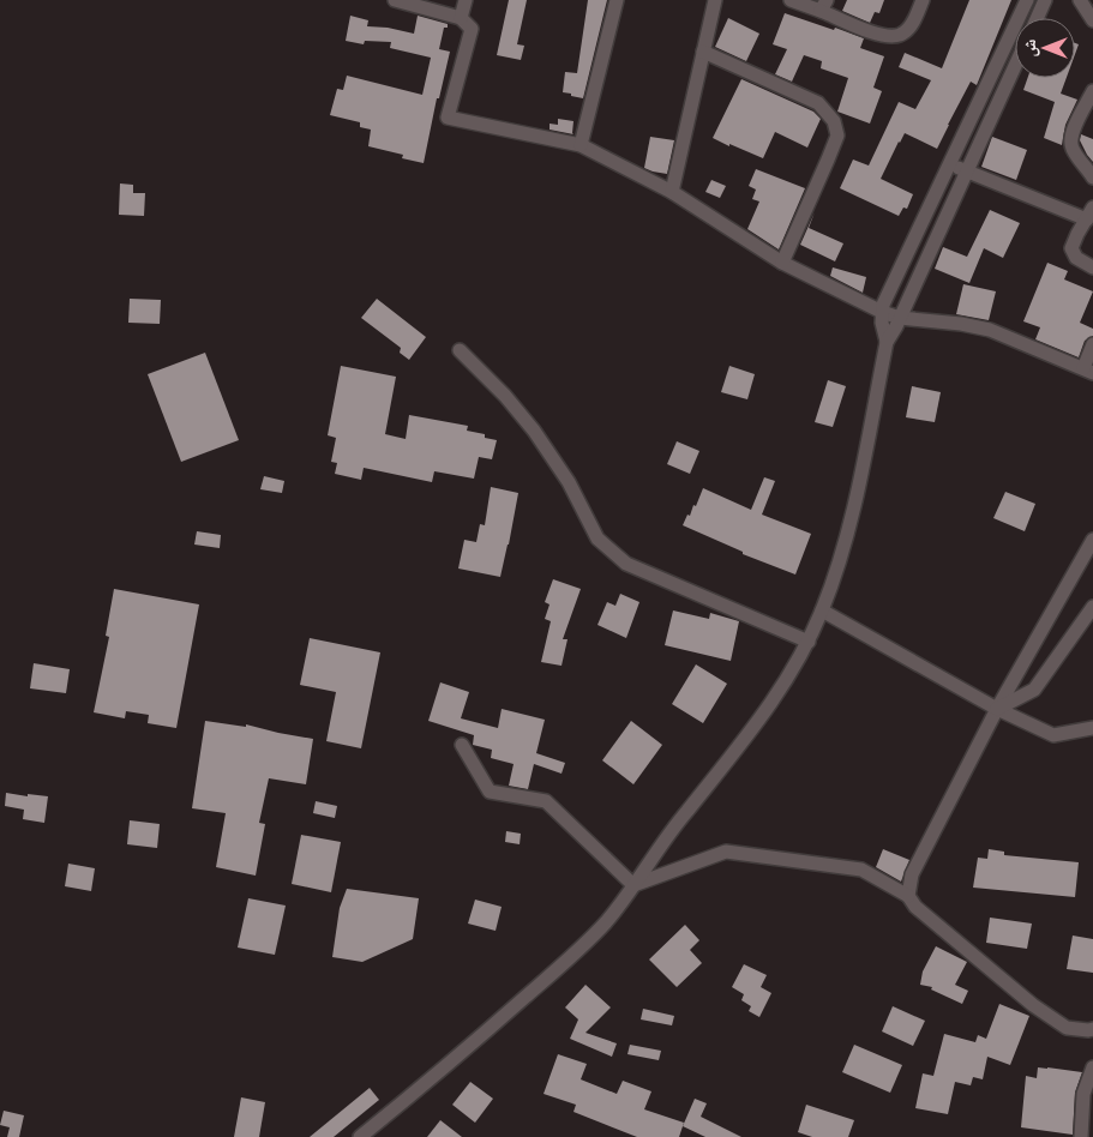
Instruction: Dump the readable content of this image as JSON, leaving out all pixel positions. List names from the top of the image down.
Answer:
{
  "north": "left"
}
